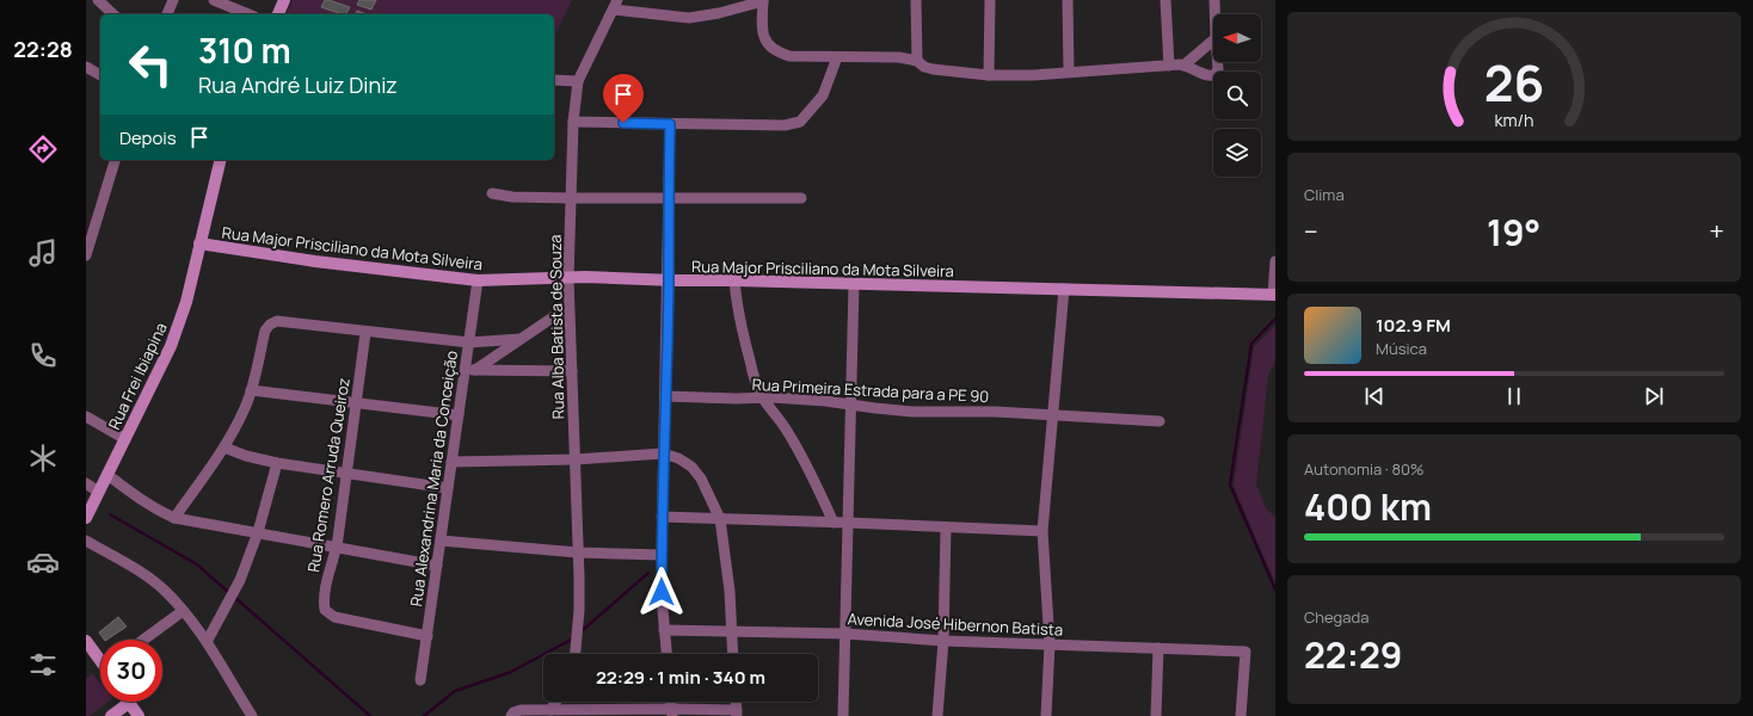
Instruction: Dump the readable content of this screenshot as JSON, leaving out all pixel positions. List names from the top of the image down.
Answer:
{
  "streets": {
    "main road": ["Rua Major Prisciliano da Mota Silveira", "Rua Frei Ibiapina"],
    "street": [
      "Rua Alba Batista de Souza",
      "Rua Primeira Estrada para a PE 90",
      "Rua Romero Arruda Queiroz",
      "Rua Alexandrina Maria da Conceição",
      "Avenida José Hibernon Batista"
    ]
  },
  "crossings": [
    ["Rua Major Prisciliano da Mota Silveira", "Rua Alba Batista de Souza"],
    ["Rua Major Prisciliano da Mota Silveira", "Rua Frei Ibiapina"],
    ["Rua Major Prisciliano da Mota Silveira", "Rua Alexandrina Maria da Conceição"],
    ["Rua Romero Arruda Queiroz", "Rua Alexandrina Maria da Conceição"]
  ],
  "north": "left",
  "page": {
    "tabs": "22:28",
    "turn": ["310 m", "Rua André Luiz Diniz"],
    "then": "Depois",
    "tile": [
      "Clima",
      ["Autonomia · 80%", "400 km"],
      ["Chegada", "22:29"]
    ],
    "heat": ["−", "19°", "+"],
    "song": ["102.9 FM", "Música"],
    "limit": "30",
    "trip": "22:29 · 1 min · 340 m",
    "gauge": ["26", "km/h"]
  }
}
